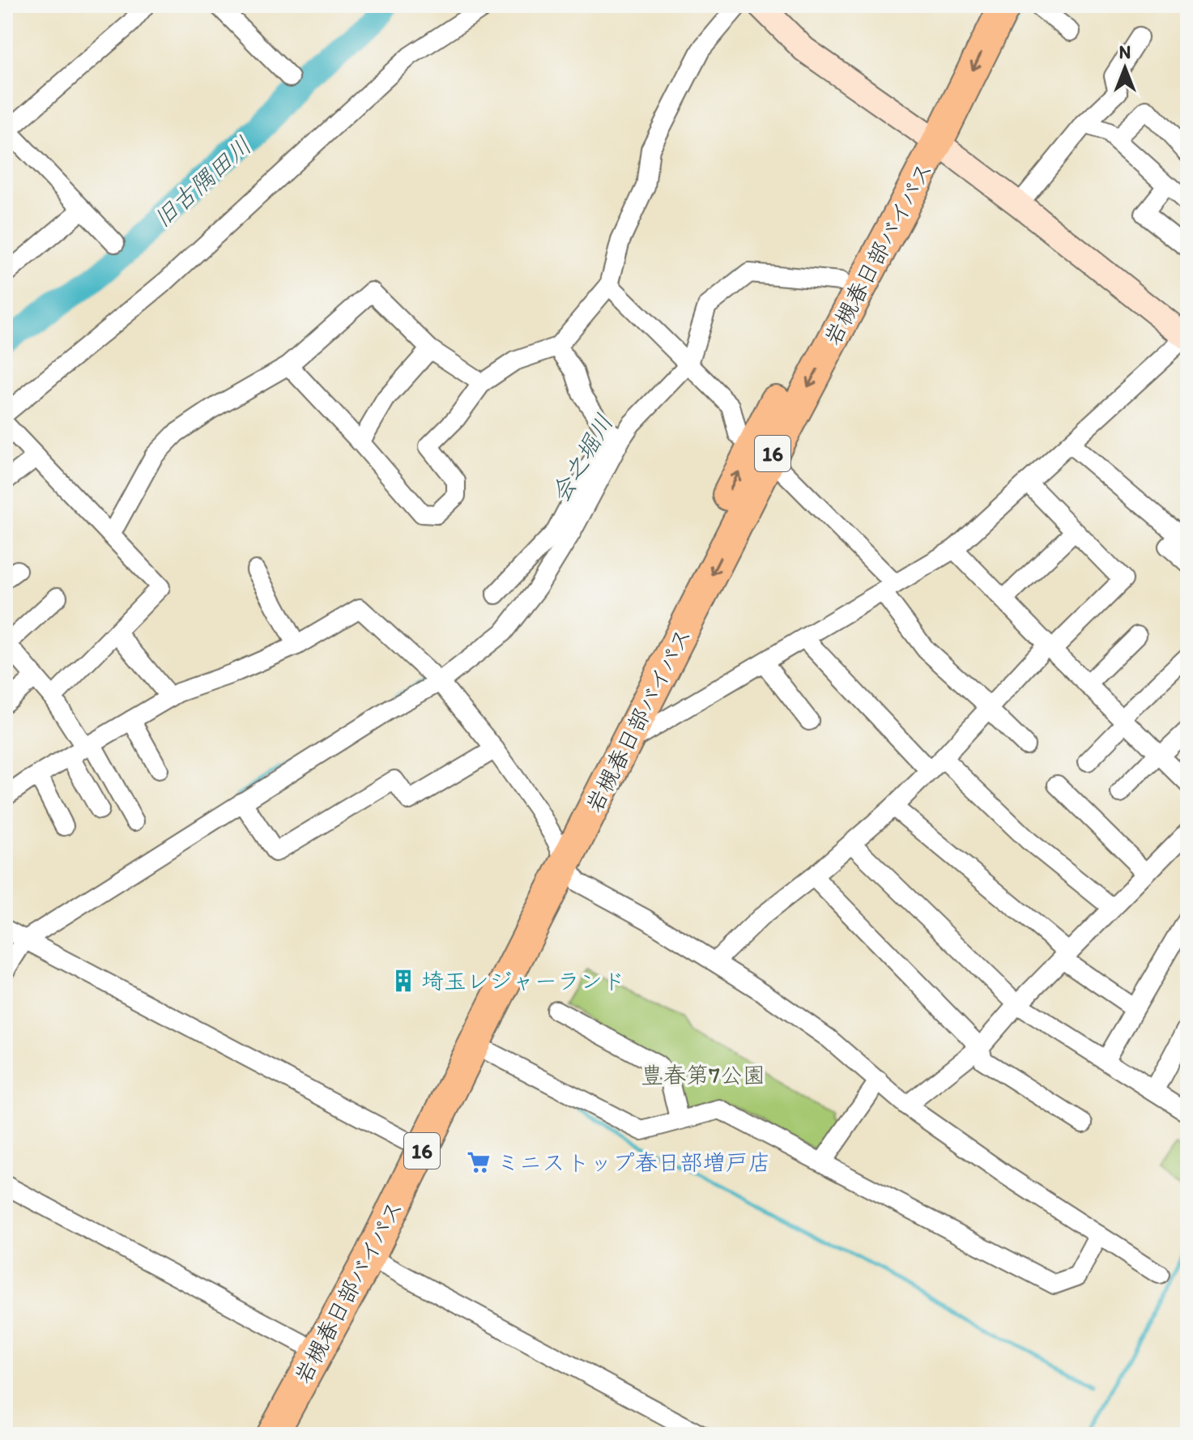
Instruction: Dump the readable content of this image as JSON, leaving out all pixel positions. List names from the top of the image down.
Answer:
{
  "streets": {
    "highway": ["岩槻春日部バイパス", "16"]
  },
  "water": ["旧古隅田川", "会之堀川"],
  "parks": ["豊春第7公園"],
  "places": {
    "building": ["埼玉レジャーランド"],
    "supermarket": ["ミニストップ春日部増戸店"]
  },
  "north": "top"
}
